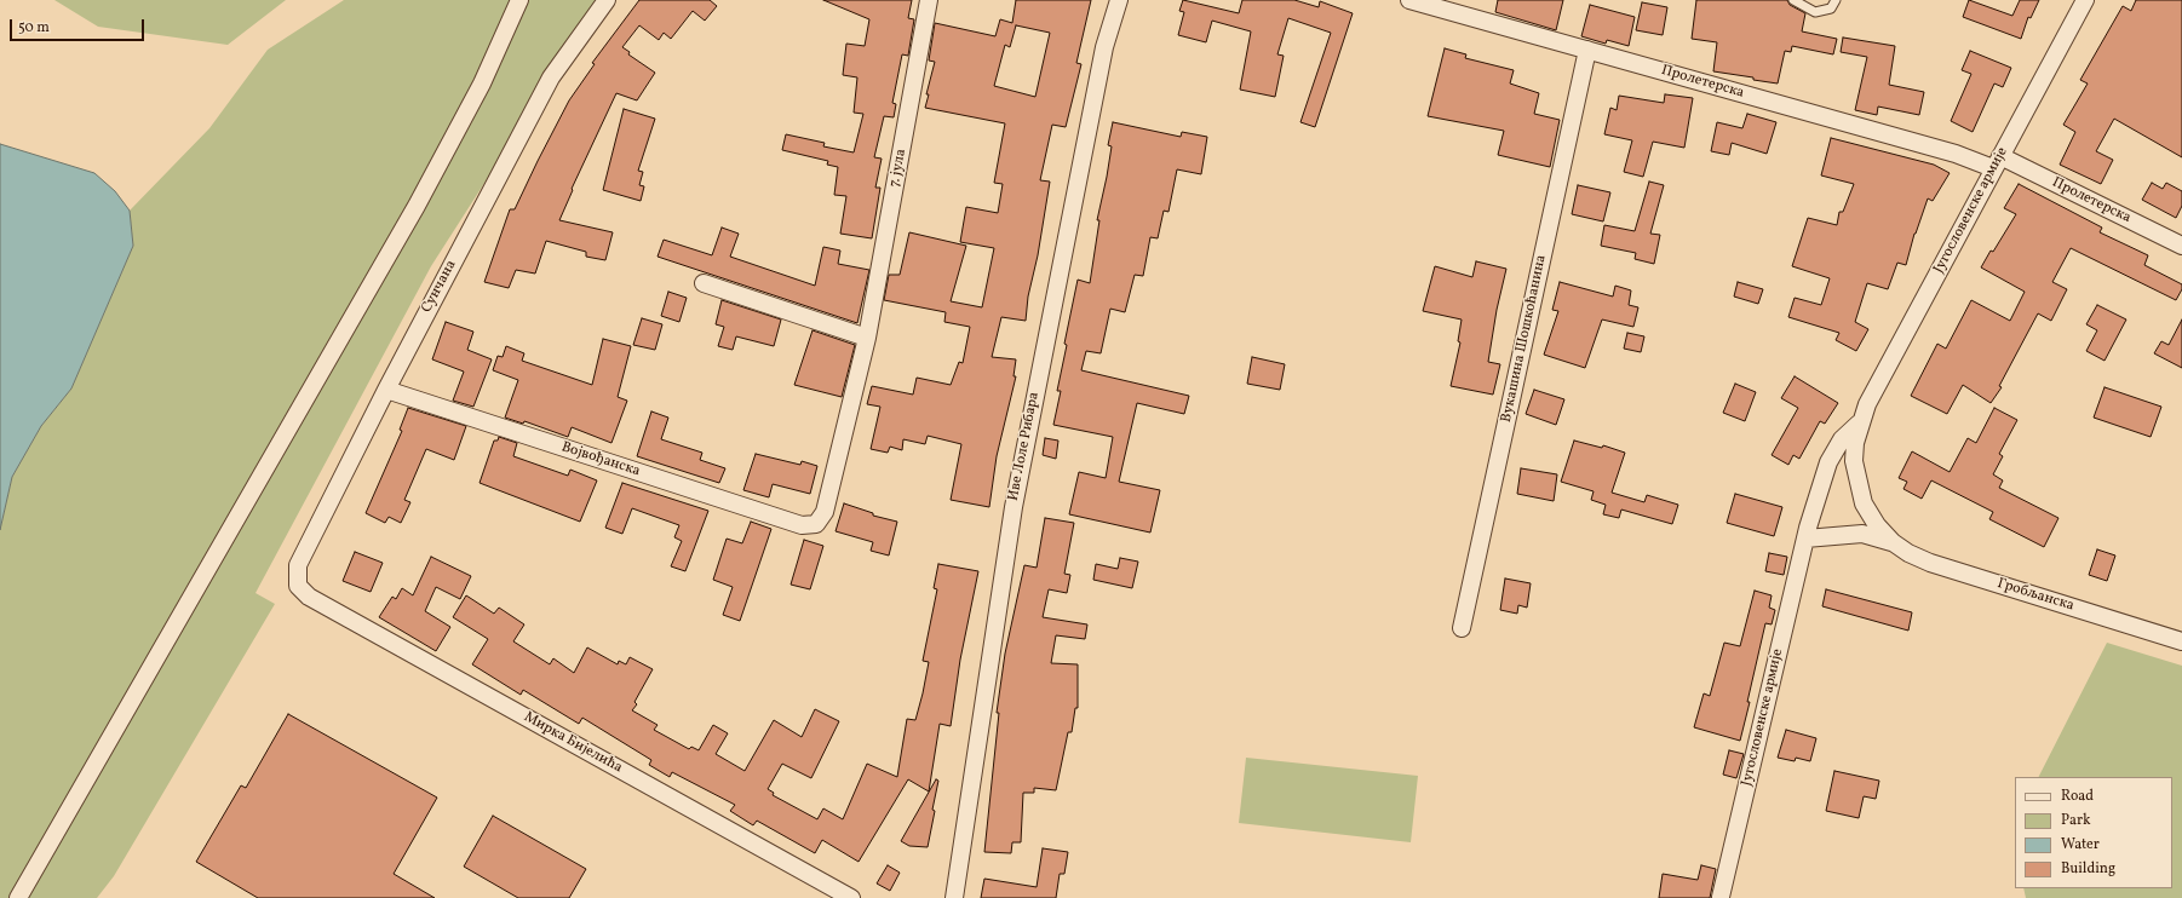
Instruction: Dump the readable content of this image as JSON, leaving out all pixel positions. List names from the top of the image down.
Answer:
{
  "streets": {
    "street": [
      "Пролетерска",
      "7. јула",
      "Југословенске армије",
      "Сунчана",
      "Вукашина Шошкоћанина",
      "Иве Лоле Рибара",
      "Војвођанска",
      "Гробљанска",
      "Мирка Бијелића"
    ]
  },
  "crossings": [
    ["Пролетерска", "Југословенске армије"],
    ["Пролетерска", "Вукашина Шошкоћанина"],
    ["7. јула", "Војвођанска"],
    ["Југословенске армије", "Гробљанска"],
    ["Сунчана", "Војвођанска"],
    ["Сунчана", "Мирка Бијелића"]
  ],
  "legend": [
    "Road",
    "Park",
    "Water",
    "Building"
  ],
  "scale_bar": "50 m"
}
